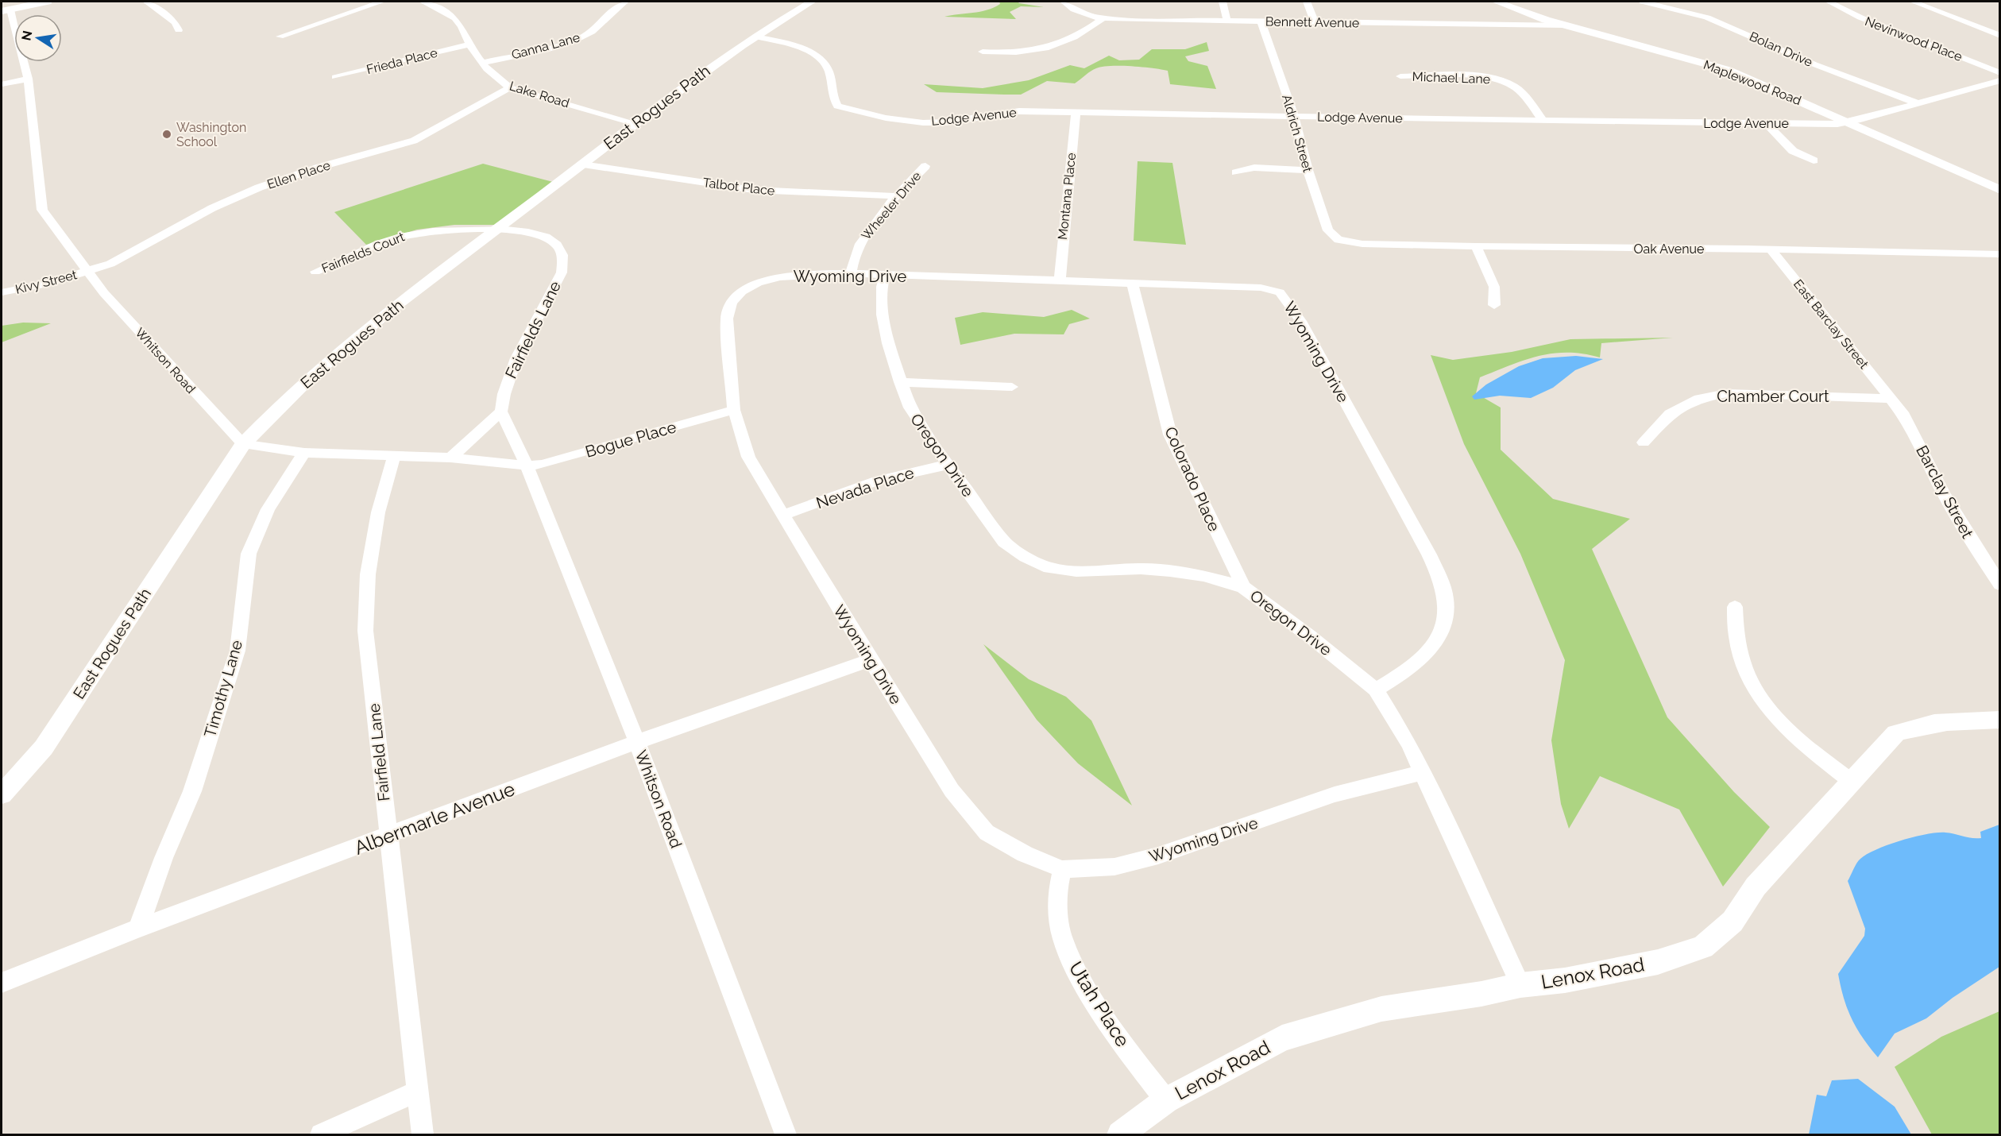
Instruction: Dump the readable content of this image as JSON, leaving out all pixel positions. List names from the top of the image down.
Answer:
{
  "streets": {
    "street": [
      "Bennett Avenue",
      "Nevinwood Place",
      "Ganna Lane",
      "Bolan Drive",
      "Frieda Place",
      "Michael Lane",
      "Maplewood Road",
      "Lake Road",
      "East Rogues Path",
      "Lodge Avenue",
      "Aldrich Street",
      "Ellen Place",
      "Talbot Place",
      "Montana Place",
      "Wheeler Drive",
      "Oak Avenue",
      "Fairfields Court",
      "Wyoming Drive",
      "Kivy Street",
      "East Barclay Street",
      "Fairfields Lane",
      "Whitson Road",
      "Chamber Court",
      "Bogue Place",
      "Oregon Drive",
      "Colorado Place",
      "Nevada Place",
      "Barclay Street",
      "Timothy Lane",
      "Fairfield Lane",
      "Albermarle Avenue",
      "Lenox Road",
      "Utah Place"
    ]
  },
  "crossings": [
    ["Bennett Avenue", "Maplewood Road"],
    ["Bennett Avenue", "Aldrich Street"],
    ["Ganna Lane", "Lake Road"],
    ["Bolan Drive", "Lodge Avenue"],
    ["Frieda Place", "Lake Road"],
    ["Michael Lane", "Lodge Avenue"],
    ["Maplewood Road", "Lodge Avenue"],
    ["Lake Road", "East Rogues Path"],
    ["Lake Road", "Ellen Place"],
    ["East Rogues Path", "Lodge Avenue"],
    ["East Rogues Path", "Talbot Place"],
    ["East Rogues Path", "Fairfields Court"],
    ["East Rogues Path", "Fairfields Lane"],
    ["East Rogues Path", "Whitson Road"],
    ["Lodge Avenue", "Aldrich Street"],
    ["Lodge Avenue", "Montana Place"],
    ["Aldrich Street", "Oak Avenue"],
    ["Ellen Place", "Kivy Street"],
    ["Ellen Place", "Whitson Road"],
    ["Talbot Place", "Wheeler Drive"],
    ["Montana Place", "Wyoming Drive"],
    ["Wheeler Drive", "Wyoming Drive"],
    ["Oak Avenue", "East Barclay Street"],
    ["Fairfields Court", "Fairfields Lane"],
    ["Wyoming Drive", "Bogue Place"],
    ["Wyoming Drive", "Oregon Drive"],
    ["Wyoming Drive", "Colorado Place"],
    ["Wyoming Drive", "Nevada Place"],
    ["Wyoming Drive", "Albermarle Avenue"],
    ["Wyoming Drive", "Utah Place"],
    ["Kivy Street", "Whitson Road"],
    ["East Barclay Street", "Chamber Court"],
    ["East Barclay Street", "Barclay Street"],
    ["Fairfields Lane", "Whitson Road"],
    ["Whitson Road", "Bogue Place"],
    ["Whitson Road", "Albermarle Avenue"],
    ["Chamber Court", "Barclay Street"],
    ["Oregon Drive", "Colorado Place"],
    ["Oregon Drive", "Nevada Place"],
    ["Oregon Drive", "Lenox Road"],
    ["Timothy Lane", "Albermarle Avenue"],
    ["Fairfield Lane", "Albermarle Avenue"],
    ["Lenox Road", "Utah Place"]
  ],
  "places": ["Washington School"],
  "north": "left"
}
